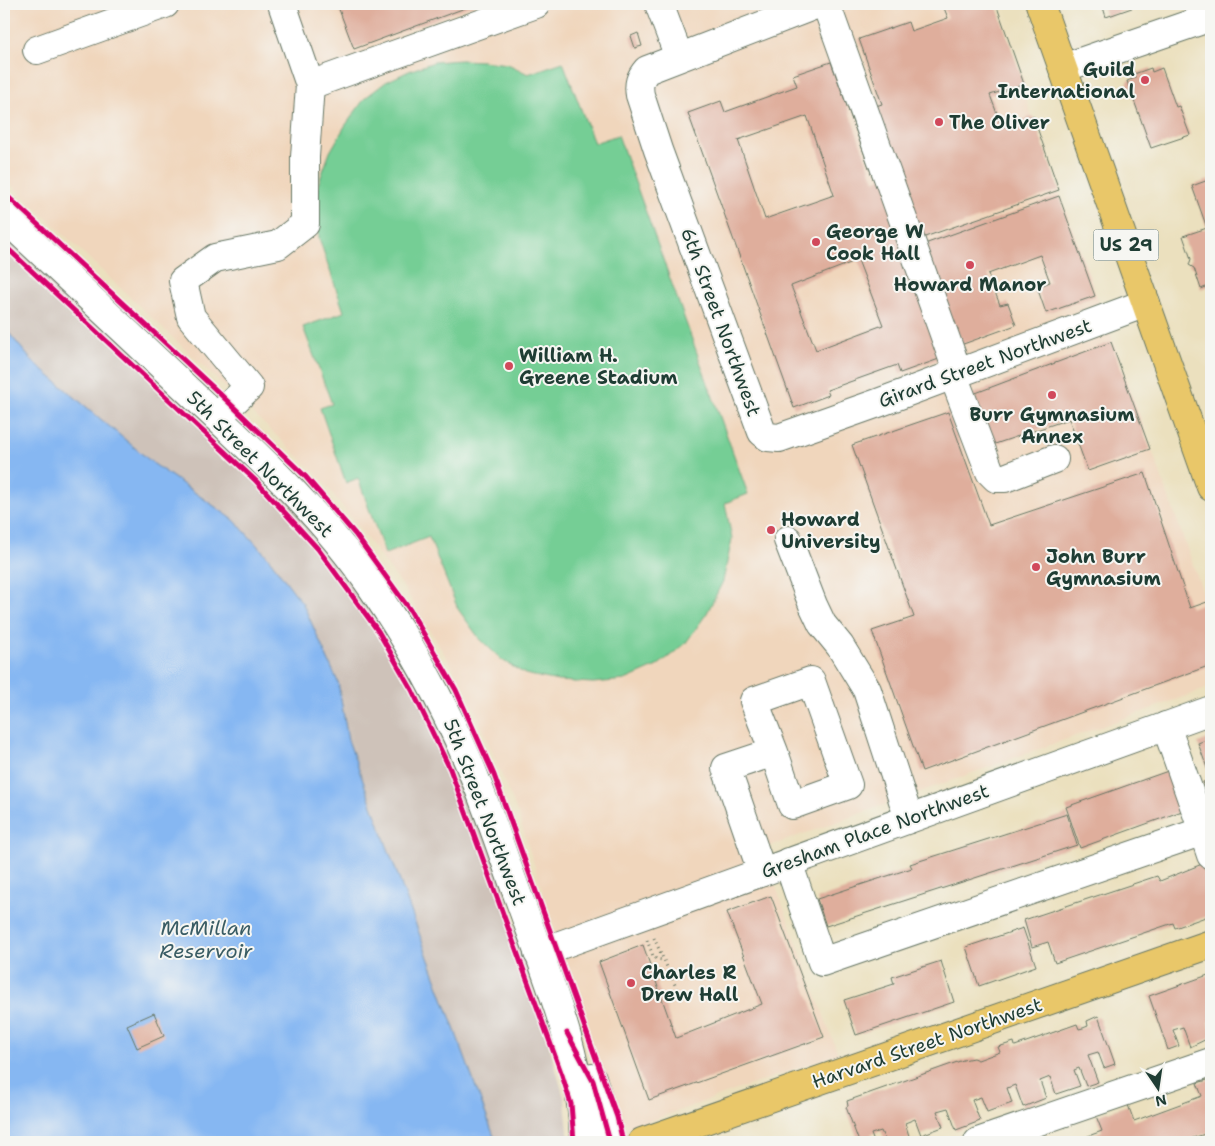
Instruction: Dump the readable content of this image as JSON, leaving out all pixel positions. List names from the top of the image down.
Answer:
{
  "streets": {
    "main road": ["US 29", "Harvard Street Northwest"],
    "street": [
      "6th Street Northwest",
      "Girard Street Northwest",
      "5th Street Northwest",
      "Gresham Place Northwest"
    ]
  },
  "crossings": [
    ["US 29", "Girard Street Northwest"],
    ["6th Street Northwest", "Girard Street Northwest"],
    ["5th Street Northwest", "Gresham Place Northwest"]
  ],
  "water": ["McMillan Reservoir"],
  "places": [
    "Guild International",
    "The Oliver",
    "George W Cook Hall",
    "Howard Manor",
    "William H. Greene Stadium",
    "Burr Gymnasium Annex",
    "Howard University",
    "John Burr Gymnasium",
    "Charles R Drew Hall"
  ],
  "north": "bottom"
}
